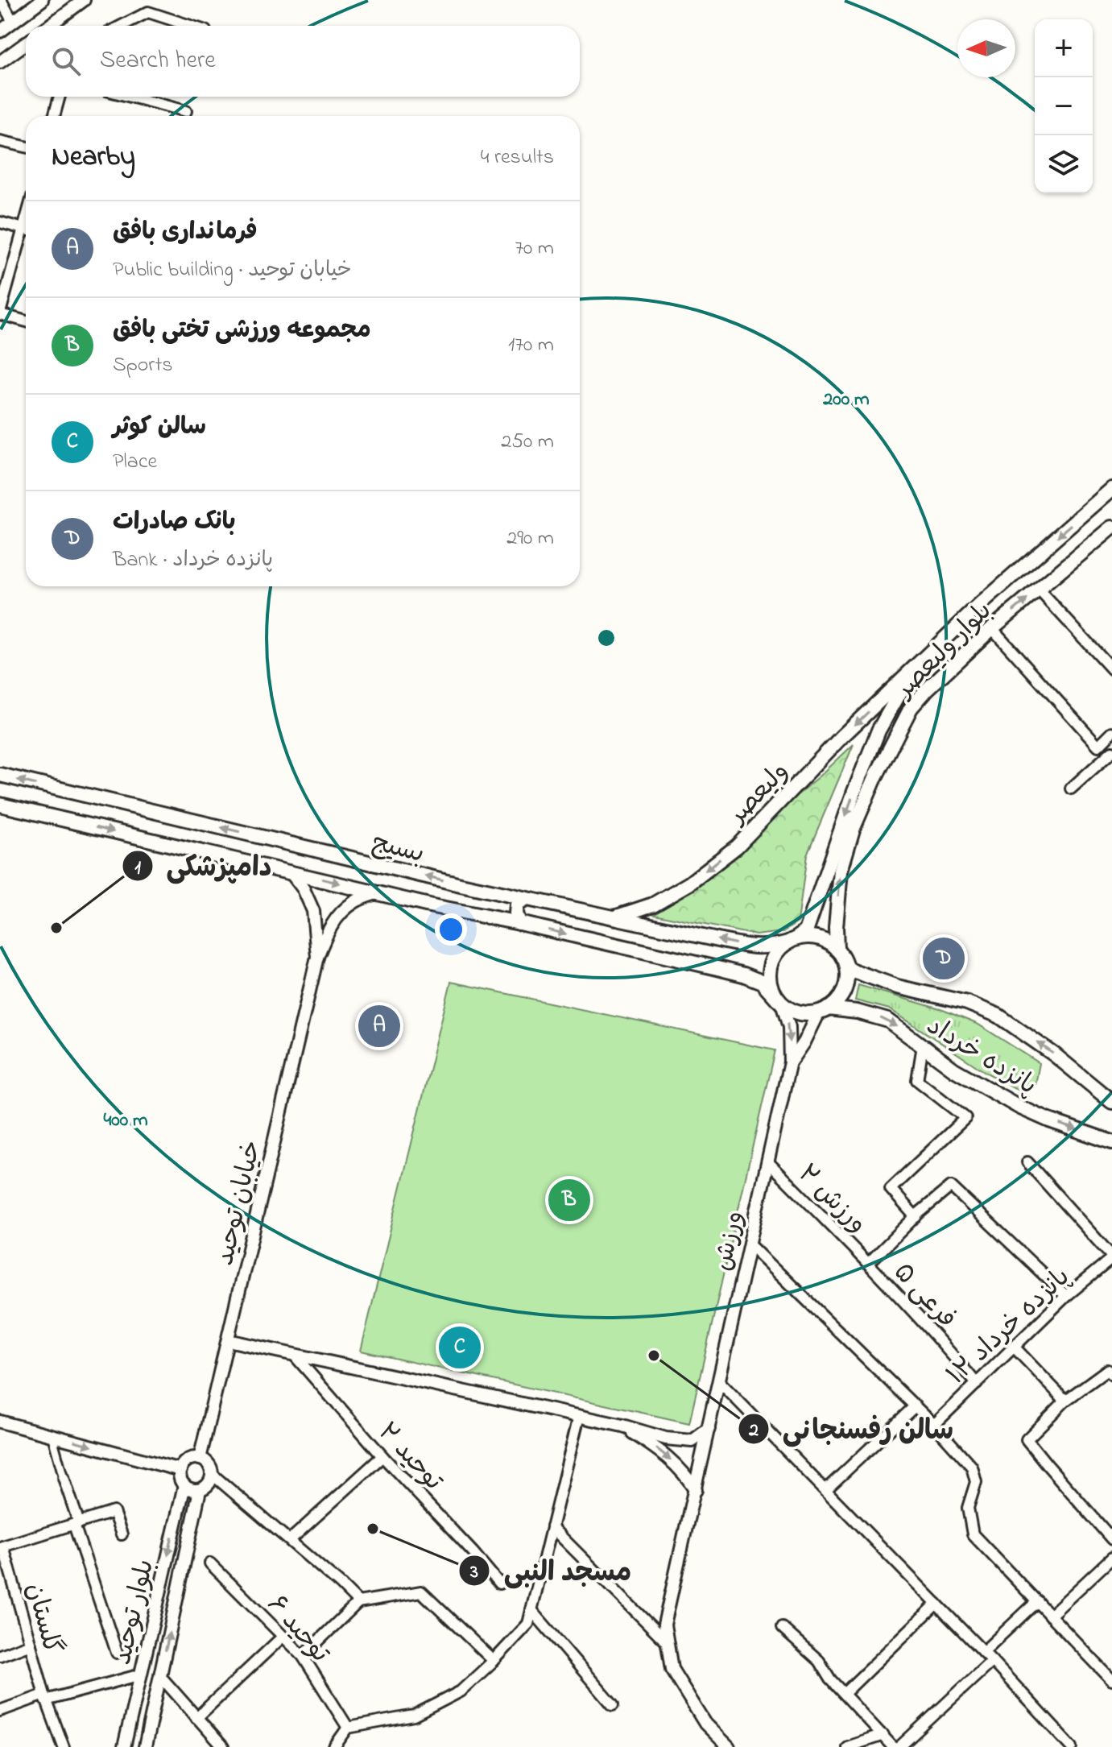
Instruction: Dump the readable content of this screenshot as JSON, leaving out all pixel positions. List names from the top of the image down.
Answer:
{
  "streets": {
    "main road": [
      "بلوار ولیعصر",
      "ولیعصر",
      "بسیج",
      "پانزده خرداد"
    ],
    "street": [
      "ورزش ۲",
      "خیابان توحید",
      "ورزش",
      "فرعی ۵",
      "پانزده خرداد ۱۲",
      "توحید ۲",
      "بلوار توحید",
      "گلستان",
      "توحید ۶"
    ]
  },
  "crossings": [
    ["بلوار ولیعصر", "ولیعصر"],
    ["بلوار ولیعصر", "بسیج"],
    ["بلوار ولیعصر", "پانزده خرداد"],
    ["بلوار ولیعصر", "ورزش"],
    ["ولیعصر", "بسیج"],
    ["ولیعصر", "پانزده خرداد"],
    ["ولیعصر", "ورزش"],
    ["بسیج", "پانزده خرداد"],
    ["بسیج", "ورزش"],
    ["پانزده خرداد", "ورزش"],
    ["ورزش ۲", "ورزش"],
    ["ورزش ۲", "فرعی ۵"],
    ["خیابان توحید", "بلوار توحید"],
    ["فرعی ۵", "پانزده خرداد ۱۲"]
  ],
  "one_way": ["بلوار ولیعصر", "ولیعصر"],
  "places": ["دامپزشکی", "سالن رفسنجانی", "مسجد النبی"],
  "north": "left",
  "page": {
    "map_buttons": ["+", "−"],
    "search": "Search here",
    "heading": ["Nearby", "4 results"],
    "list": [
      {
        "mark": "A",
        "name": "فرمانداری بافق",
        "note": "Public building · خیابان توحید",
        "value": "70 m"
      },
      {
        "mark": "B",
        "name": "مجموعه ورزشی تختی بافق",
        "note": "Sports",
        "value": "170 m"
      },
      {
        "mark": "C",
        "name": "سالن کوثر",
        "note": "Place",
        "value": "250 m"
      },
      {
        "mark": "D",
        "name": "بانک صادرات",
        "note": "Bank · پانزده خرداد",
        "value": "290 m"
      }
    ],
    "pins": [
      "D",
      "A",
      "B",
      "C"
    ]
  },
  "rings": ["200 m", "400 m"]
}
